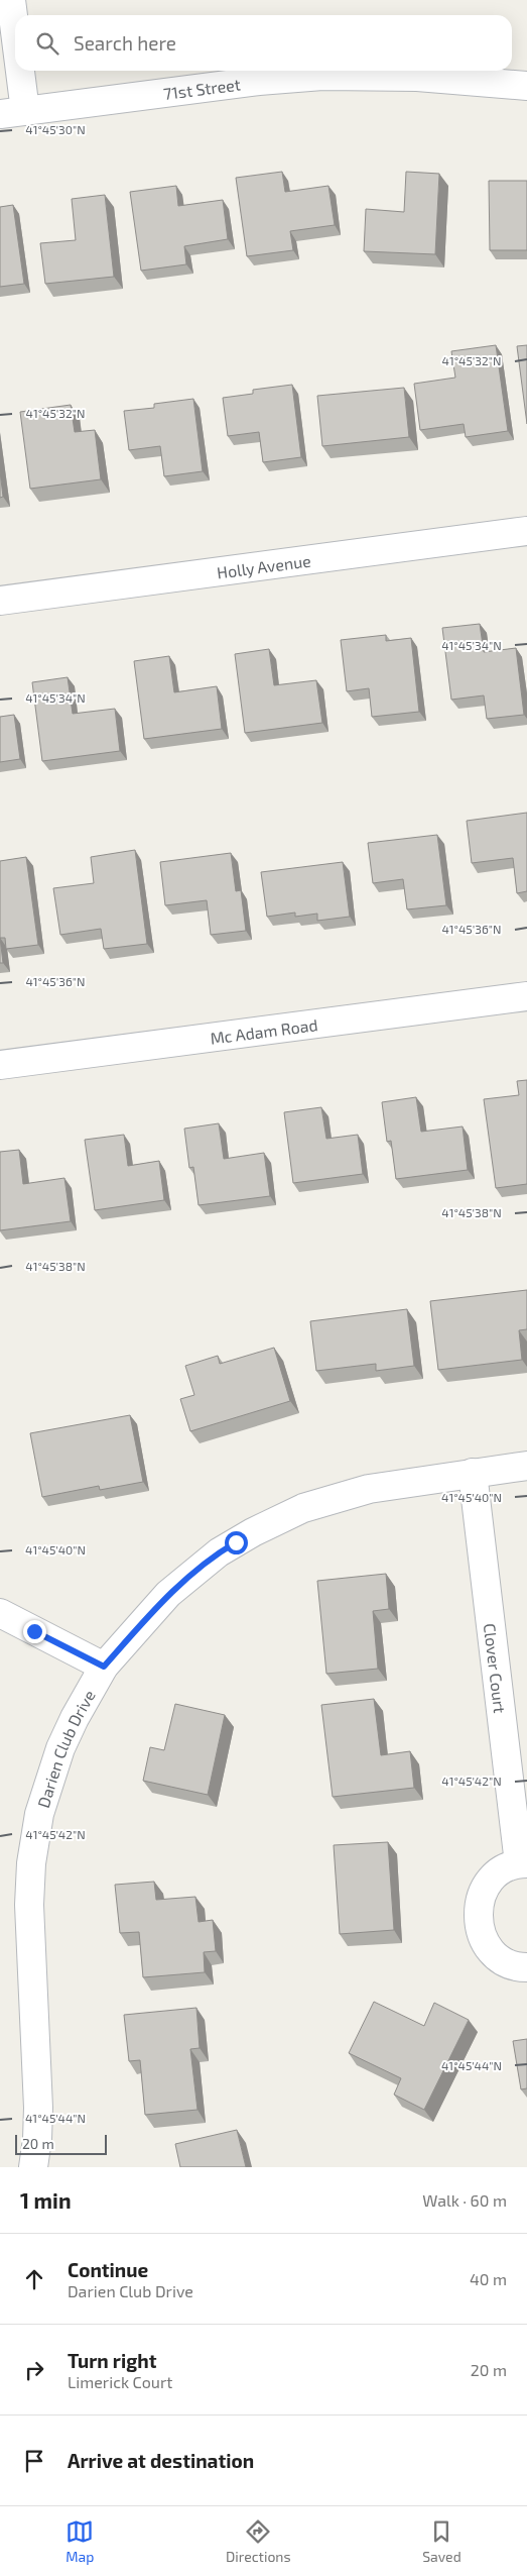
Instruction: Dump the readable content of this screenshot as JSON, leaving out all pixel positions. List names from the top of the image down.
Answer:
{
  "streets": {
    "street": [
      "71st Street",
      "Holly Avenue",
      "Mc Adam Road",
      "Clover Court",
      "Darien Club Drive"
    ]
  },
  "crossings": [
    ["Clover Court", "Darien Club Drive"]
  ],
  "scale_bar": "20 m",
  "page": {
    "search": "Search here",
    "scale": "20 m",
    "heading": ["1 min", "Walk · 60 m"],
    "list": [
      ["Continue", "Darien Club Drive", "40 m"],
      ["Turn right", "Limerick Court", "20 m"],
      "Arrive at destination"
    ],
    "nav": ["Map", "Directions", "Saved"]
  },
  "coordinates": [
    "41°45'30\"N",
    "41°45'32\"N",
    "41°45'34\"N",
    "41°45'36\"N",
    "41°45'38\"N",
    "41°45'40\"N",
    "41°45'42\"N",
    "41°45'44\"N"
  ]
}
